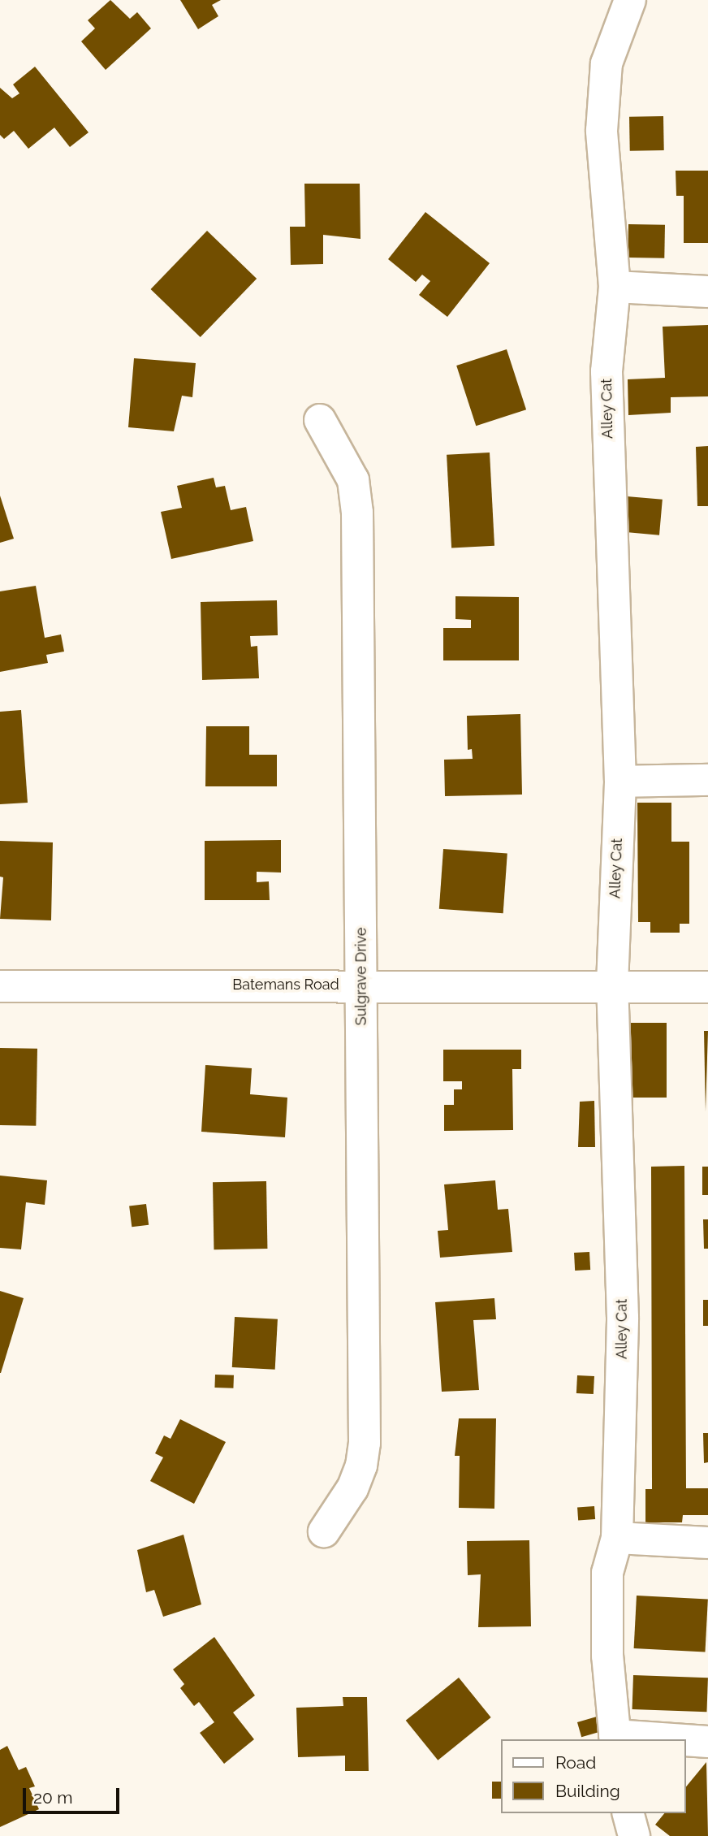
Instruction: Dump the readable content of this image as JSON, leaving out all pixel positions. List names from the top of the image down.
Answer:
{
  "streets": {
    "street": ["Alley Cat", "Sulgrave Drive", "Batemans Road"]
  },
  "crossings": [
    ["Alley Cat", "Batemans Road"],
    ["Sulgrave Drive", "Batemans Road"]
  ],
  "legend": ["Road", "Building"],
  "scale_bar": "20 m"
}
